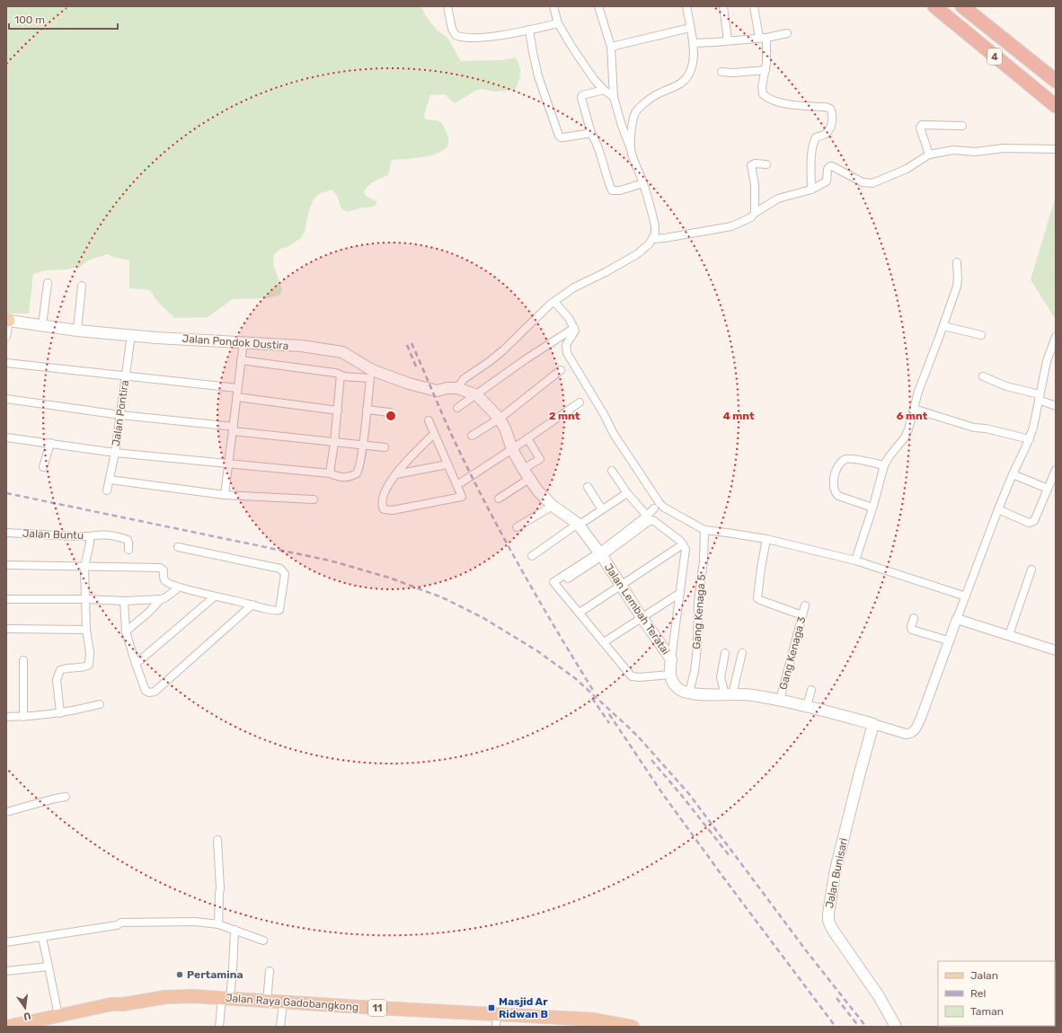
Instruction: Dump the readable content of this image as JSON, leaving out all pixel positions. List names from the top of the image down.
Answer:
{
  "streets": {
    "highway": ["4", "Jalan Raya Gadobangkong", "11"],
    "main road": ["Jalan Pondok Dustira", "Jalan Lembah Teratai", "Jalan Bunisari"],
    "street": [
      "Jalan Pontira",
      "Jalan Buntu",
      "Gang Kenaga 5",
      "Gang Kenaga 3"
    ]
  },
  "crossings": [
    ["Jalan Pondok Dustira", "Jalan Pontira"],
    ["Jalan Pondok Dustira", "Jalan Lembah Teratai"]
  ],
  "places": {
    "other": ["Pertamina"],
    "transit": ["Masjid Ar Ridwan B"]
  },
  "legend": ["Jalan", "Rel", "Taman"],
  "scale_bar": "100 m",
  "north": "bottom",
  "rings": ["2 mnt", "4 mnt", "6 mnt"]
}
